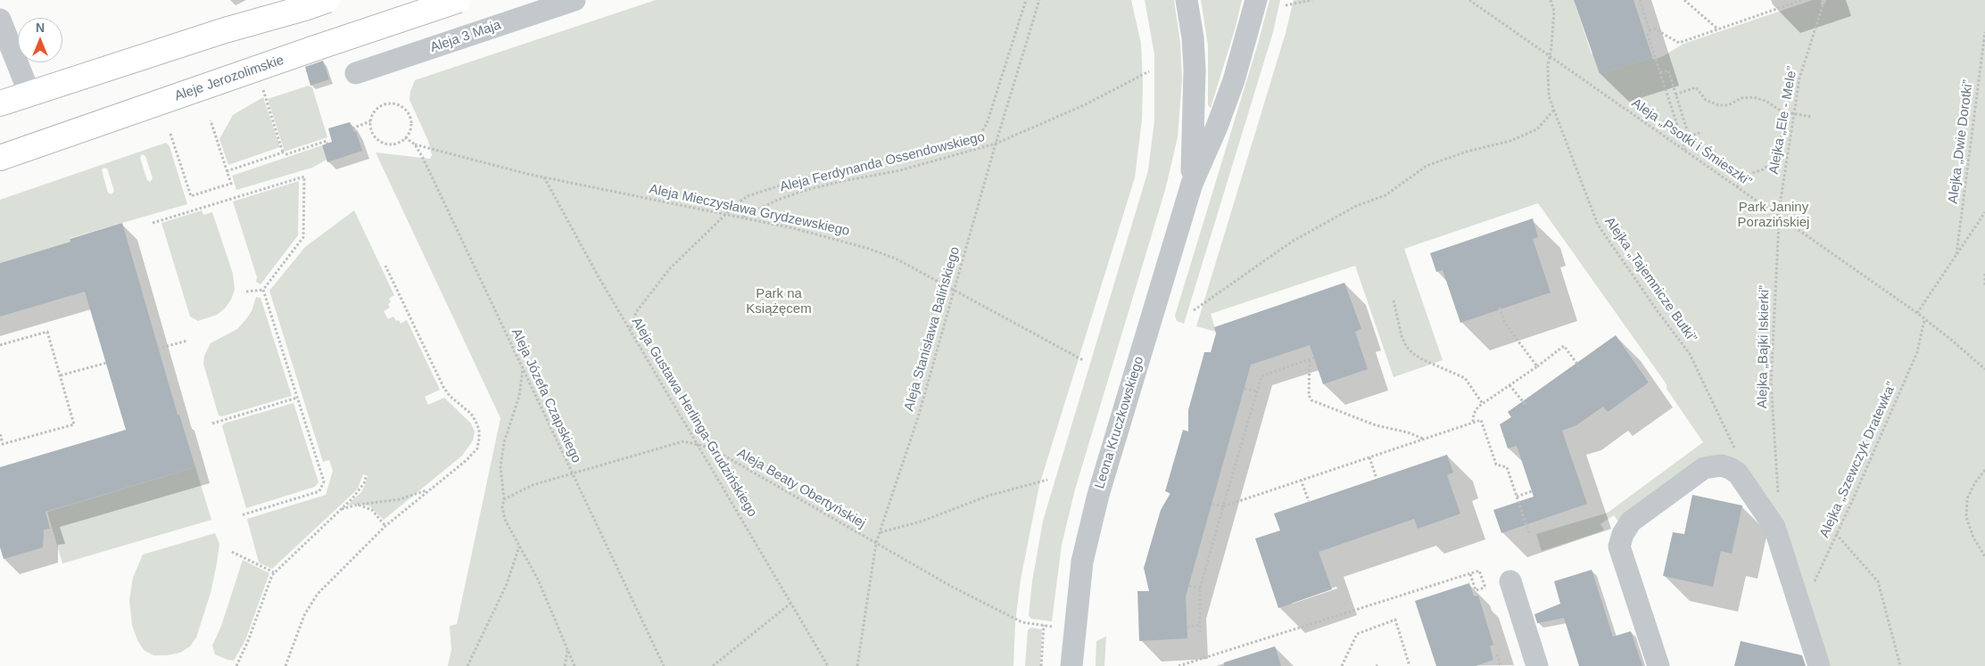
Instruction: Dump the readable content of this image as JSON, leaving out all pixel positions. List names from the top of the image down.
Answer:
{
  "streets": {
    "main road": ["Aleje Jerozolimskie"],
    "street": ["Aleja 3 Maja", "Leona Kruczkowskiego"],
    "path": [
      "Alejka „Ele - Mele”",
      "Alejka „Dwie Dorotki”",
      "Aleja „Psotki i Śmieszki”",
      "Aleja Ferdynanda Ossendowskiego",
      "Aleja Mieczysława Grydzewskiego",
      "Alejka „Tajemnicze Butki”",
      "Aleja Stanisława Balińskiego",
      "Alejka „Bajki Iskierki”",
      "Aleja Józefa Czapskiego",
      "Aleja Gustawa Herlinga-Grudzińskiego",
      "Alejka „Szewczyk Dratewka”",
      "Aleja Beaty Obertyńskiej"
    ]
  },
  "crossings": [
    ["Alejka „Ele - Mele”", "Aleja „Psotki i Śmieszki”"],
    ["Alejka „Ele - Mele”", "Alejka „Bajki Iskierki”"],
    ["Aleja „Psotki i Śmieszki”", "Alejka „Tajemnicze Butki”"],
    ["Aleja „Psotki i Śmieszki”", "Alejka „Bajki Iskierki”"],
    ["Aleja „Psotki i Śmieszki”", "Alejka „Szewczyk Dratewka”"],
    ["Aleja Ferdynanda Ossendowskiego", "Aleja Mieczysława Grydzewskiego"],
    ["Aleja Ferdynanda Ossendowskiego", "Aleja Stanisława Balińskiego"],
    ["Aleja Mieczysława Grydzewskiego", "Aleja Stanisława Balińskiego"],
    ["Aleja Mieczysława Grydzewskiego", "Aleja Józefa Czapskiego"],
    ["Aleja Mieczysława Grydzewskiego", "Aleja Gustawa Herlinga-Grudzińskiego"],
    ["Aleja Stanisława Balińskiego", "Aleja Beaty Obertyńskiej"],
    ["Aleja Józefa Czapskiego", "Aleja Beaty Obertyńskiej"],
    ["Aleja Gustawa Herlinga-Grudzińskiego", "Aleja Beaty Obertyńskiej"]
  ],
  "parks": ["Park Janiny Porazińskiej", "Park na Książęcem"],
  "north": "top"
}
